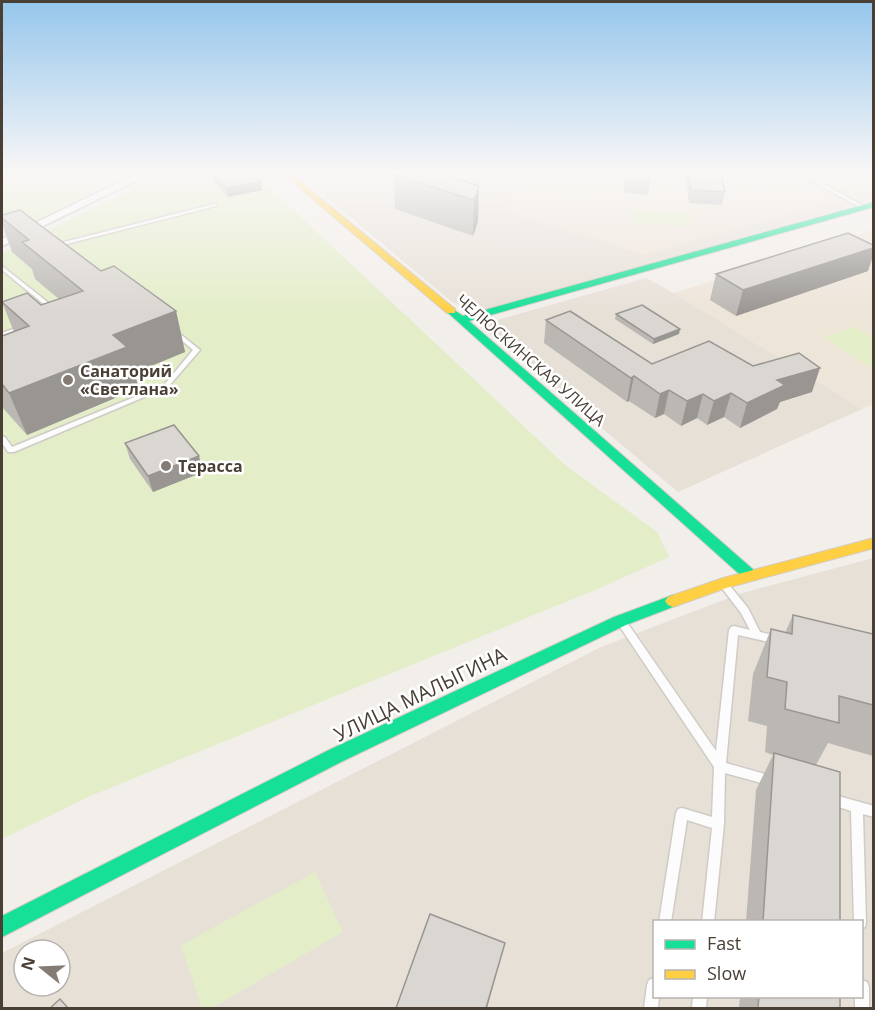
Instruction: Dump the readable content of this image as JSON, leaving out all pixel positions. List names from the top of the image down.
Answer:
{
  "streets": {
    "street": ["ЧЕЛЮСКИНСКАЯ УЛИЦА", "УЛИЦА МАЛЫГИНА"]
  },
  "crossings": [
    ["ЧЕЛЮСКИНСКАЯ УЛИЦА", "УЛИЦА МАЛЫГИНА"]
  ],
  "places": ["Санаторий «Светлана»", "Терасса"],
  "legend": ["Fast", "Slow"],
  "north": "left"
}
